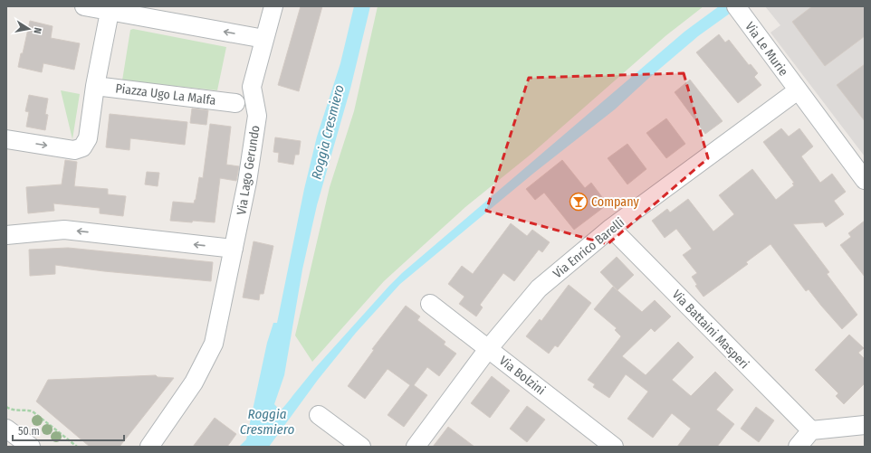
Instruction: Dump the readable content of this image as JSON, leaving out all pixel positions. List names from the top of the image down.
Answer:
{
  "streets": {
    "street": [
      "Via Le Murie",
      "Piazza Ugo La Malfa",
      "Via Lago Gerundo",
      "Via Enrico Barelli",
      "Via Battaini Masperi",
      "Via Bolzini"
    ]
  },
  "crossings": [
    ["Via Le Murie", "Via Enrico Barelli"],
    ["Via Enrico Barelli", "Via Battaini Masperi"],
    ["Via Enrico Barelli", "Via Bolzini"]
  ],
  "water": ["Roggia Cresmiero"],
  "places": {
    "bar": ["Company"]
  },
  "scale_bar": "50 m",
  "north": "right"
}
